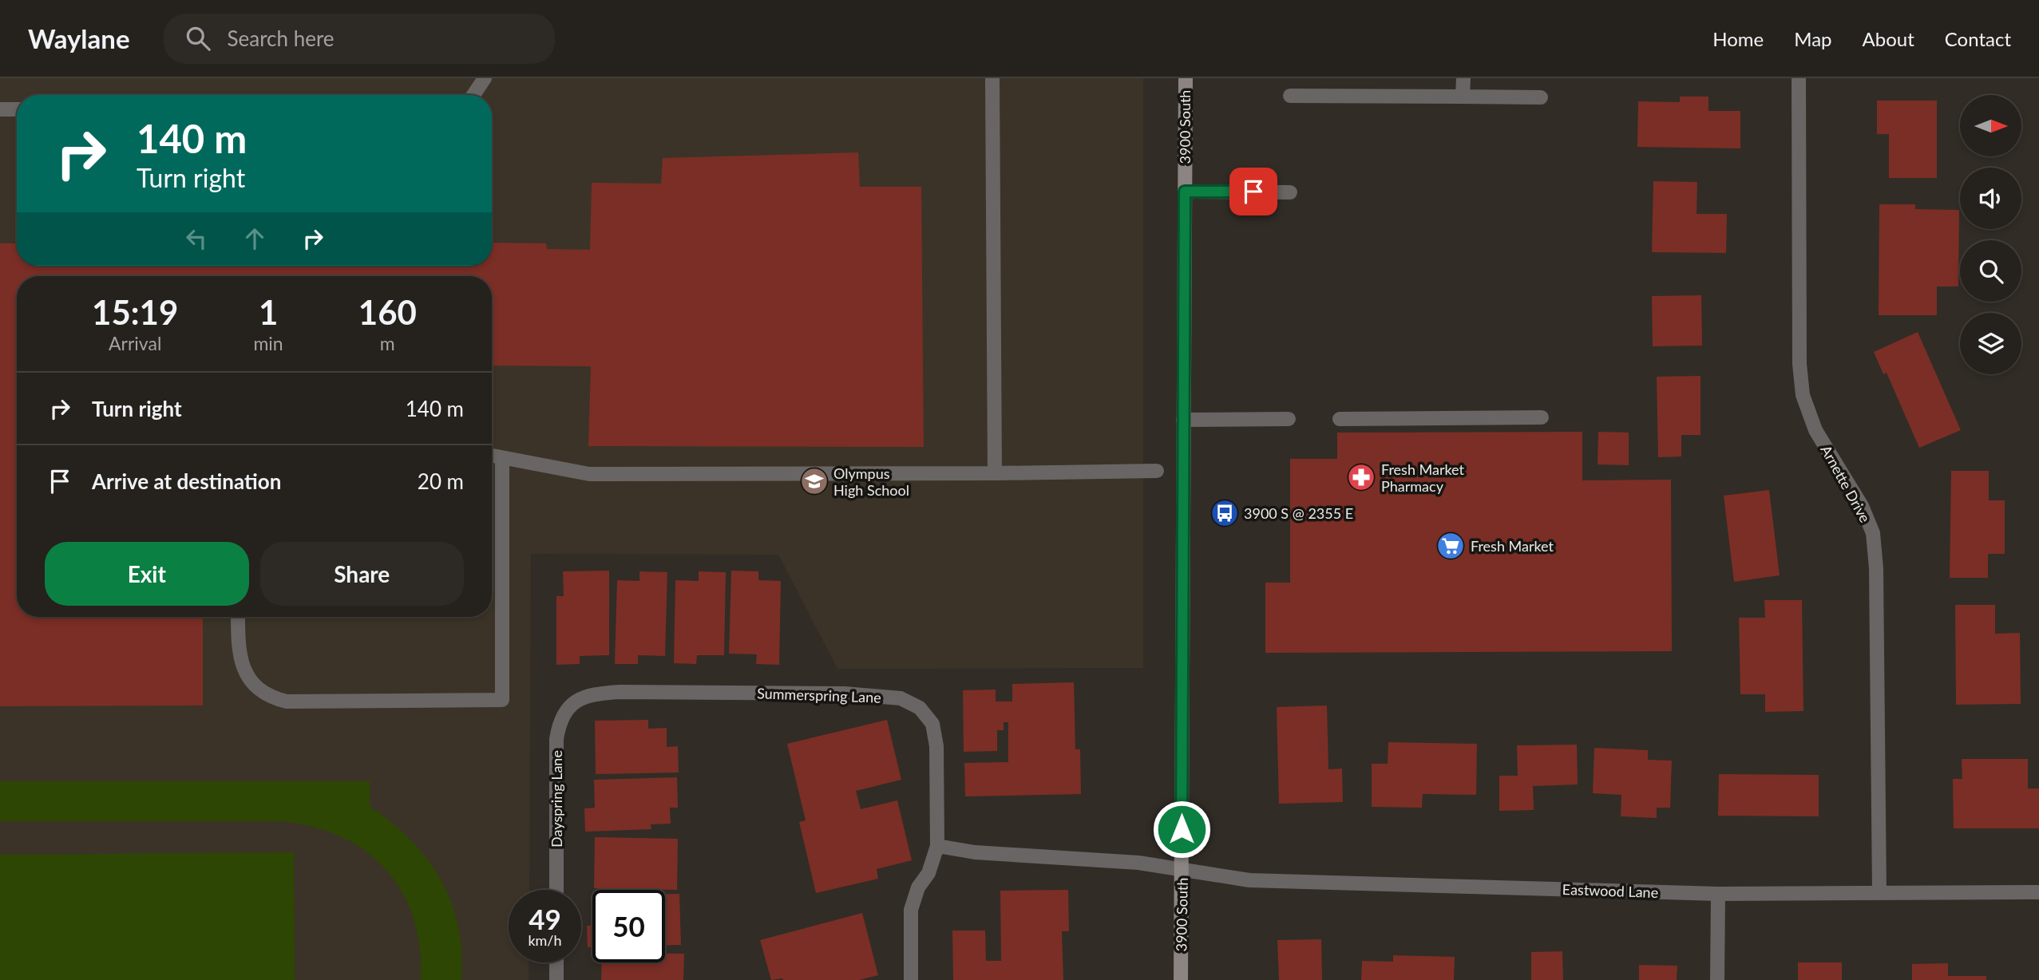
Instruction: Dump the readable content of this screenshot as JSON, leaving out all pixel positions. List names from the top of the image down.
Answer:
{
  "streets": {
    "main road": ["3900 South"],
    "street": [
      "Arnette Drive",
      "Summerspring Lane",
      "Dayspring Lane",
      "Eastwood Lane"
    ]
  },
  "crossings": [
    ["3900 South", "Eastwood Lane"],
    ["Arnette Drive", "Eastwood Lane"],
    ["Summerspring Lane", "Dayspring Lane"]
  ],
  "places": {
    "pharmacy": ["Fresh Market Pharmacy"],
    "school or university": ["Olympus High School"],
    "bus stop": ["3900 S @ 2355 E"],
    "supermarket": ["Fresh Market"]
  },
  "north": "right",
  "page": {
    "header": "Waylane",
    "search": "Search here",
    "nav": [
      "Home",
      "Map",
      "About",
      "Contact"
    ],
    "turn": ["140 m", "Turn right"],
    "eta": [
      "15:19",
      "Arrival",
      "1",
      "min",
      "160",
      "m"
    ],
    "list": [
      {
        "name": "Turn right",
        "value": "140 m"
      },
      {
        "name": "Arrive at destination",
        "value": "20 m"
      }
    ],
    "buttons": ["Exit", "Share"],
    "speed": "49 km/h",
    "limit": "50"
  }
}
